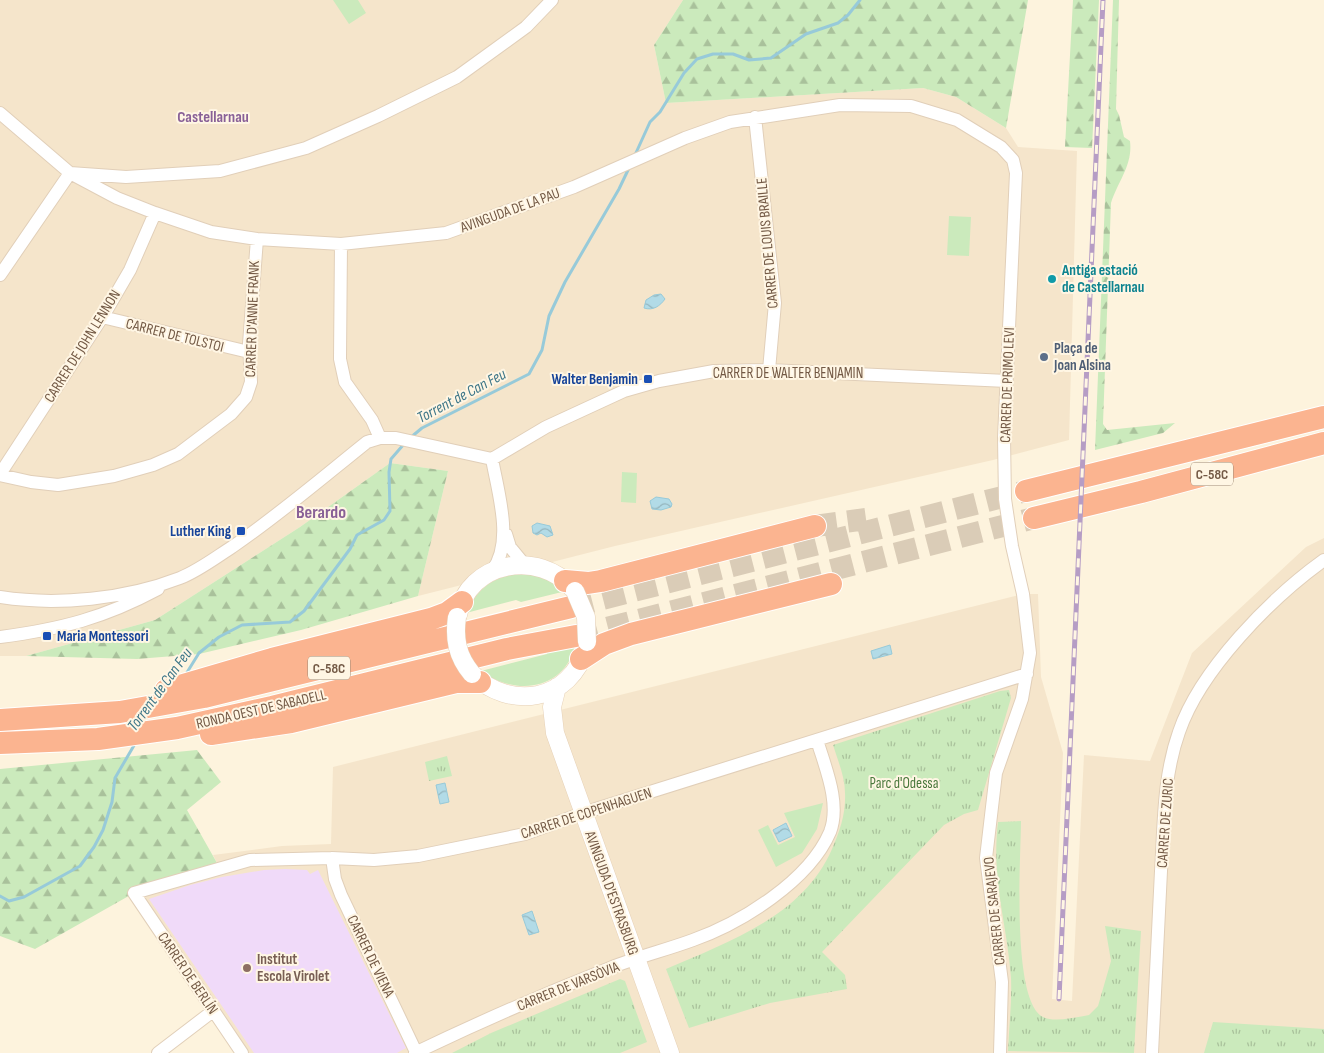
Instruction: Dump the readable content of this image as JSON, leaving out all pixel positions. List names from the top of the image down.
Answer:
{
  "streets": {
    "highway": ["C-58C", "RONDA OEST DE SABADELL"],
    "main road": ["AVINGUDA D'ESTRASBURG"],
    "street": [
      "AVINGUDA DE LA PAU",
      "CARRER DE LOUIS BRAILLE",
      "CARRER D'ANNE FRANK",
      "CARRER DE TOLSTOI",
      "CARRER DE JOHN LENNON",
      "CARRER DE WALTER BENJAMIN",
      "CARRER DE PRIMO LEVI",
      "CARRER DE COPENHAGUEN",
      "CARRER DE ZURIC",
      "CARRER DE SARAJEVO",
      "CARRER DE VIENA",
      "CARRER DE BERLÍN",
      "CARRER DE VARSÒVIA"
    ]
  },
  "crossings": [
    ["AVINGUDA DE LA PAU", "CARRER DE LOUIS BRAILLE"],
    ["AVINGUDA DE LA PAU", "CARRER D'ANNE FRANK"],
    ["AVINGUDA DE LA PAU", "CARRER DE JOHN LENNON"],
    ["AVINGUDA DE LA PAU", "CARRER DE PRIMO LEVI"],
    ["CARRER DE LOUIS BRAILLE", "CARRER DE WALTER BENJAMIN"],
    ["CARRER D'ANNE FRANK", "CARRER DE TOLSTOI"],
    ["CARRER D'ANNE FRANK", "CARRER DE JOHN LENNON"],
    ["CARRER DE TOLSTOI", "CARRER DE JOHN LENNON"],
    ["CARRER DE WALTER BENJAMIN", "CARRER DE PRIMO LEVI"],
    ["CARRER DE PRIMO LEVI", "CARRER DE SARAJEVO"],
    ["CARRER DE COPENHAGUEN", "AVINGUDA D'ESTRASBURG"],
    ["CARRER DE COPENHAGUEN", "CARRER DE SARAJEVO"],
    ["CARRER DE COPENHAGUEN", "CARRER DE VIENA"],
    ["CARRER DE COPENHAGUEN", "CARRER DE BERLÍN"],
    ["CARRER DE COPENHAGUEN", "CARRER DE VARSÒVIA"],
    ["AVINGUDA D'ESTRASBURG", "CARRER DE VARSÒVIA"],
    ["CARRER DE VIENA", "CARRER DE VARSÒVIA"]
  ],
  "districts": ["Castellarnau", "Berardo"],
  "water": ["Torrent de Can Feu"],
  "parks": ["Parc d'Odessa"],
  "places": {
    "other": ["Antiga estació de Castellarnau", "Plaça de Joan Alsina", "Institut Escola Virolet"],
    "transit": ["Walter Benjamin", "Luther King", "Maria Montessori"]
  }
}
